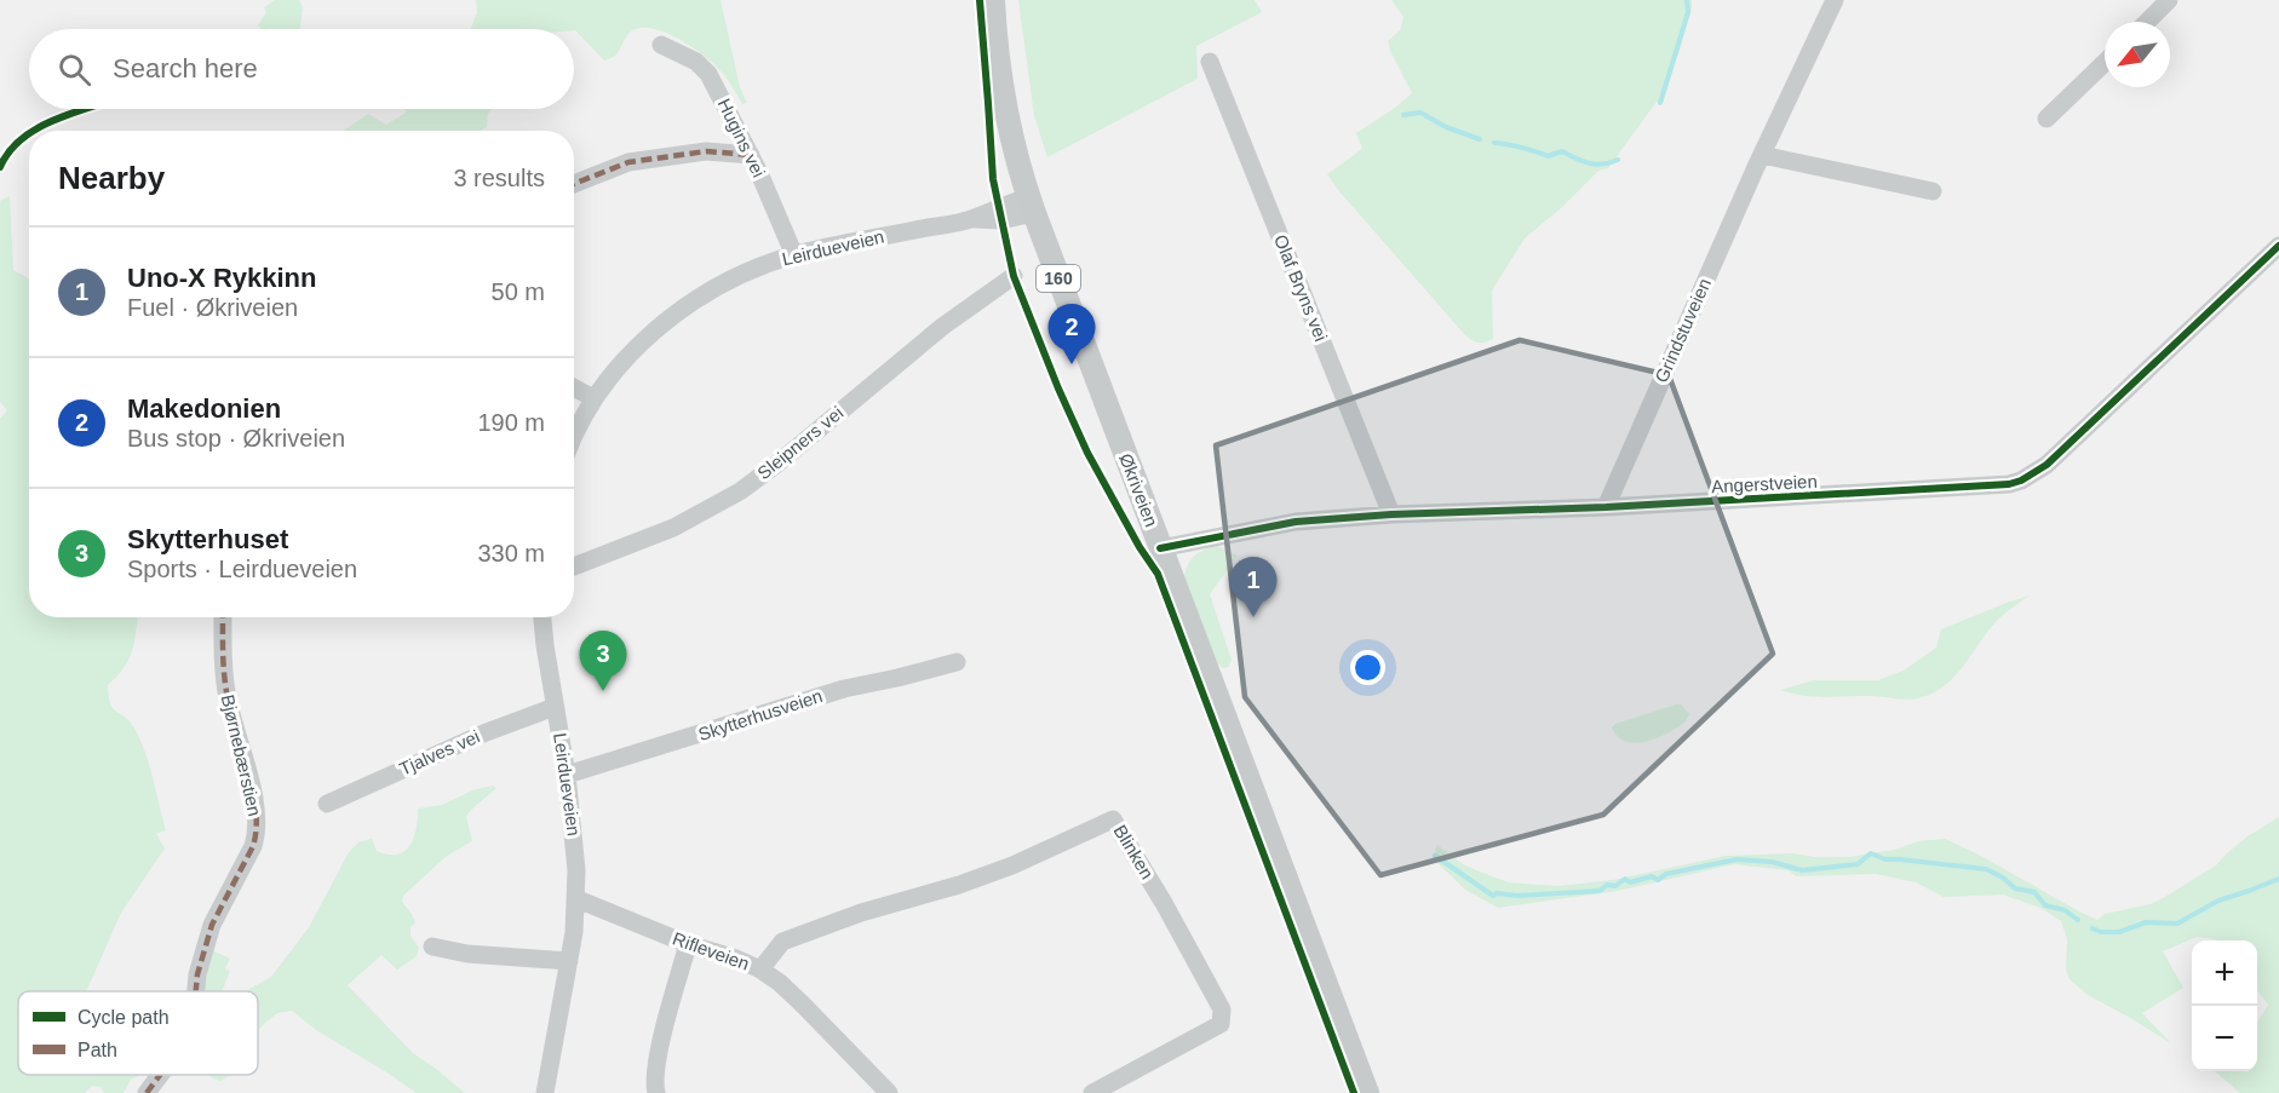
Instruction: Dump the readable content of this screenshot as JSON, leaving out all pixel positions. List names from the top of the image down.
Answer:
{
  "streets": {
    "main road": ["160", "Økriveien"],
    "street": [
      "Hugins vei",
      "Leirdueveien",
      "Olaf Bryns vei",
      "Grindstuveien",
      "Sleipners vei",
      "Angerstveien",
      "Skytterhusveien",
      "Tjalves vei",
      "Bjørnebærstien",
      "Blinken",
      "Rifleveien"
    ]
  },
  "crossings": [
    ["Hugins vei", "Leirdueveien"],
    ["Leirdueveien", "Økriveien"],
    ["Leirdueveien", "Skytterhusveien"],
    ["Leirdueveien", "Tjalves vei"],
    ["Leirdueveien", "Rifleveien"],
    ["Olaf Bryns vei", "Angerstveien"],
    ["Grindstuveien", "Angerstveien"],
    ["Angerstveien", "Økriveien"],
    ["Blinken", "Rifleveien"]
  ],
  "legend": ["Cycle path", "Path"],
  "north": "bottom left",
  "page": {
    "search": "Search here",
    "heading": ["Nearby", "3 results"],
    "list": [
      {
        "mark": "1",
        "name": "Uno-X Rykkinn",
        "note": "Fuel · Økriveien",
        "value": "50 m"
      },
      {
        "mark": "2",
        "name": "Makedonien",
        "note": "Bus stop · Økriveien",
        "value": "190 m"
      },
      {
        "mark": "3",
        "name": "Skytterhuset",
        "note": "Sports · Leirdueveien",
        "value": "330 m"
      }
    ],
    "pins": ["2", "1", "3"],
    "map_buttons": ["+", "−"]
  }
}
